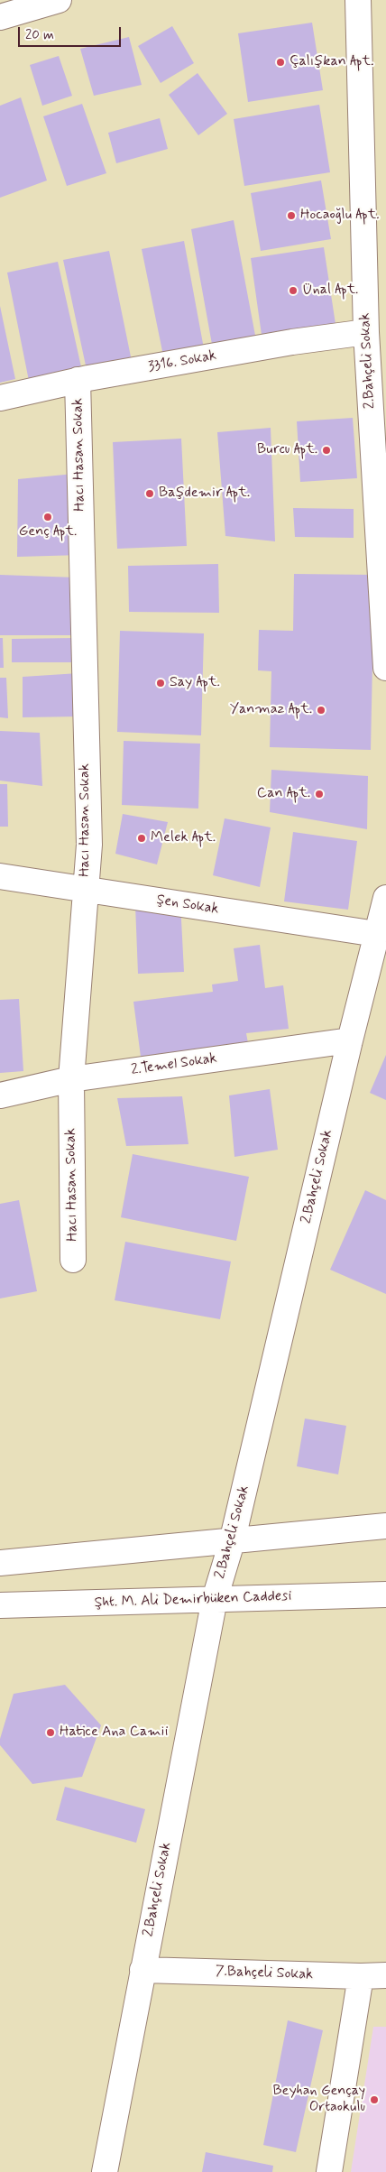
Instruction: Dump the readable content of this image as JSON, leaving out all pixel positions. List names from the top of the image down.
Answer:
{
  "streets": {
    "street": [
      "2.Bahçeli Sokak",
      "3316. Sokak",
      "Hacı Hasan Sokak",
      "Şen Sokak",
      "2.Temel Sokak",
      "Şht. M. Ali Demirbüken Caddesi",
      "7.Bahçeli Sokak"
    ]
  },
  "crossings": [
    ["2.Bahçeli Sokak", "3316. Sokak"],
    ["2.Bahçeli Sokak", "Şen Sokak"],
    ["2.Bahçeli Sokak", "2.Temel Sokak"],
    ["2.Bahçeli Sokak", "Şht. M. Ali Demirbüken Caddesi"],
    ["2.Bahçeli Sokak", "7.Bahçeli Sokak"],
    ["3316. Sokak", "Hacı Hasan Sokak"],
    ["Hacı Hasan Sokak", "Şen Sokak"],
    ["Hacı Hasan Sokak", "2.Temel Sokak"]
  ],
  "places": [
    "Çalışkan Apt.",
    "Hocaoğlu Apt.",
    "Ünal Apt.",
    "Burcu Apt.",
    "Başdemir Apt.",
    "Genç Apt.",
    "Say Apt.",
    "Yanmaz Apt.",
    "Can Apt.",
    "Melek Apt.",
    "Hatice Ana Camii",
    "Beyhan Gençay Ortaokulu"
  ],
  "scale_bar": "20 m"
}
